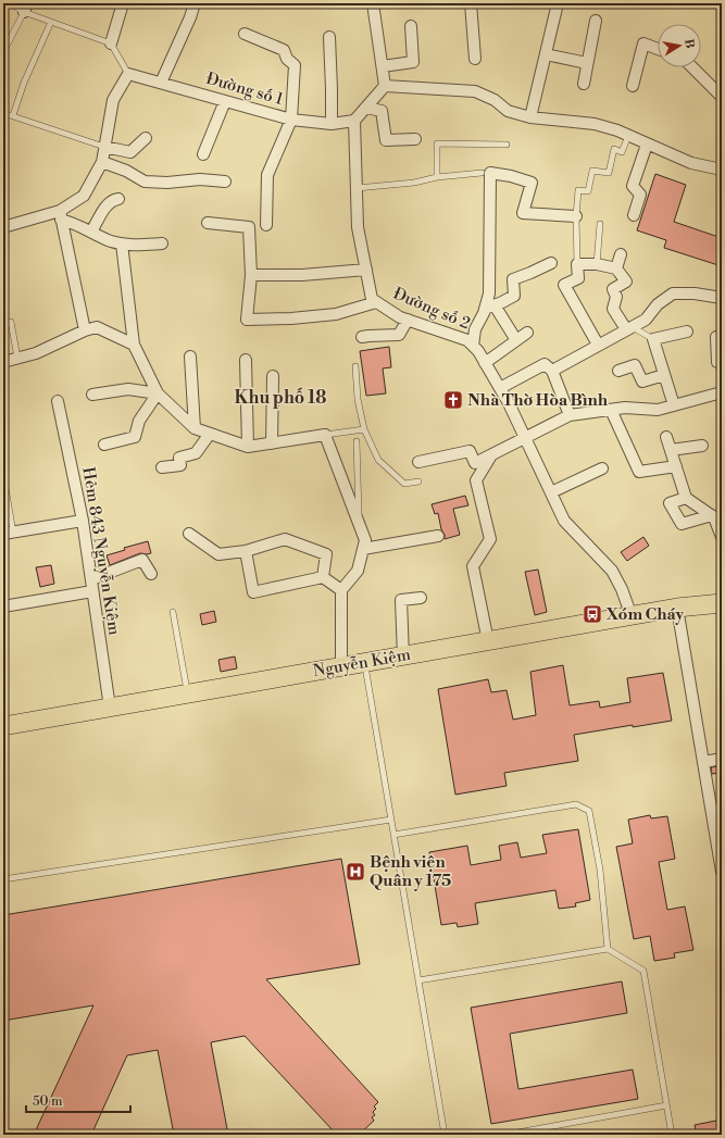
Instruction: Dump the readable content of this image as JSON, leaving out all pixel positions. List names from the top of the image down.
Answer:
{
  "streets": {
    "main road": ["Nguyễn Kiệm"],
    "street": ["Đường số 1", "Đường số 2", "Hẻm 843 Nguyễn Kiệm"]
  },
  "crossings": [
    ["Đường số 1", "Đường số 2"],
    ["Đường số 2", "Nguyễn Kiệm"],
    ["Hẻm 843 Nguyễn Kiệm", "Nguyễn Kiệm"]
  ],
  "districts": ["Khu phố 18"],
  "places": {
    "church": ["Nhà Thờ Hòa Bình"],
    "bus stop": ["Xóm Cháy"],
    "hospital": ["Bệnh viện Quân y 175"]
  },
  "scale_bar": "50 m",
  "north": "right"
}
